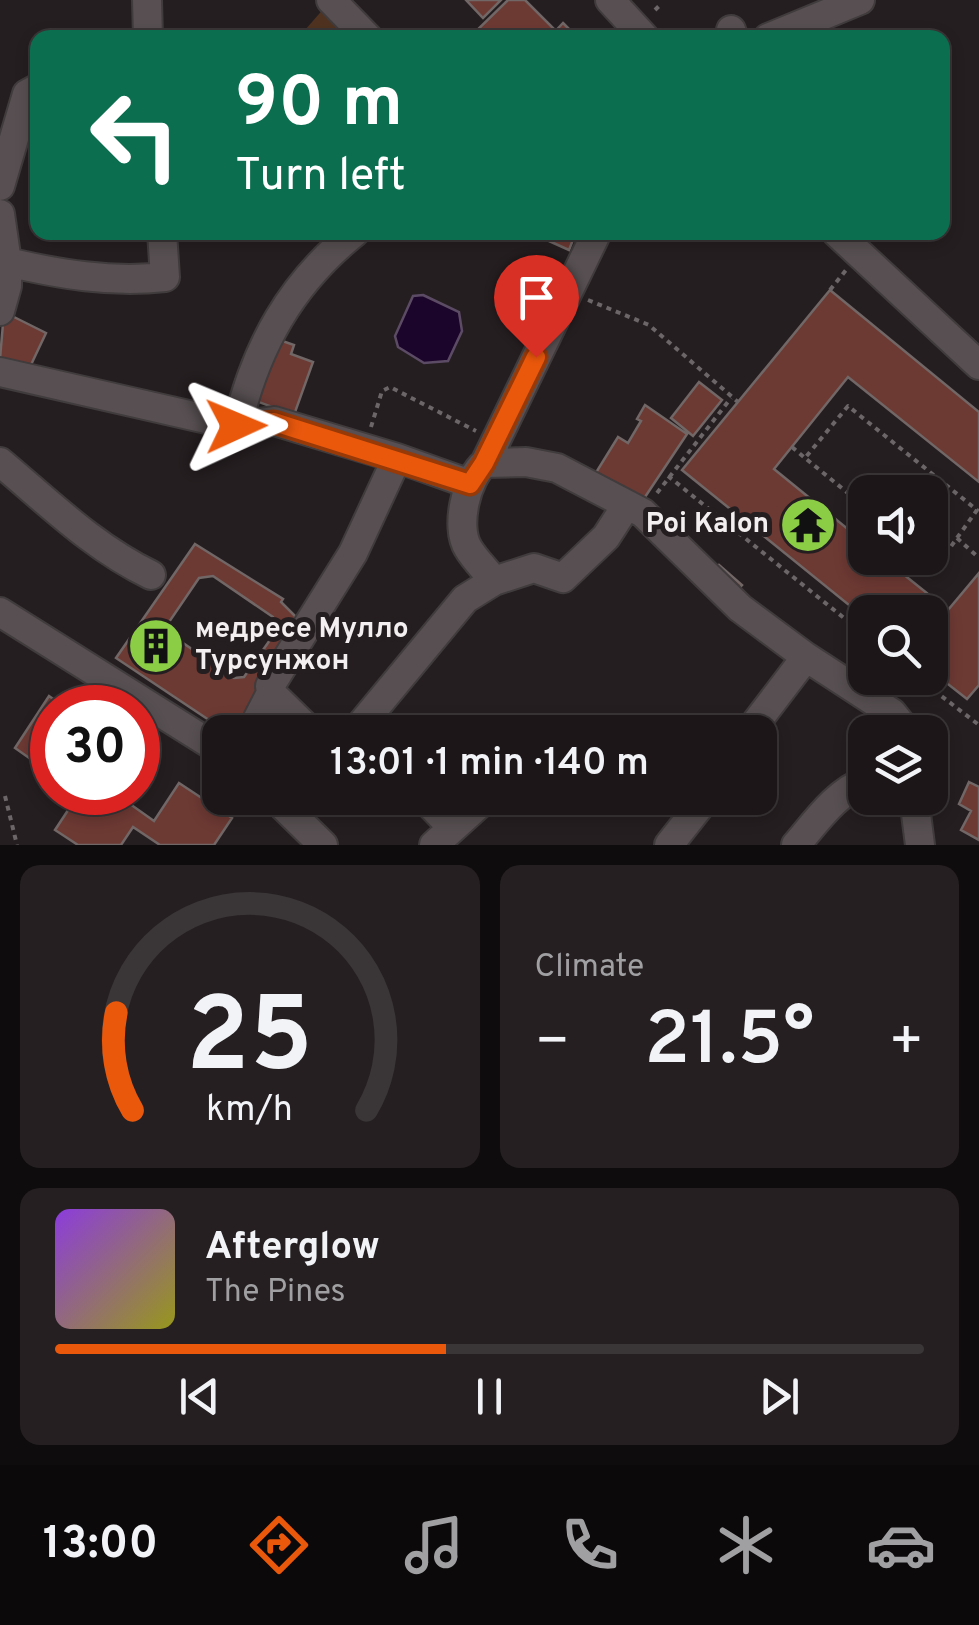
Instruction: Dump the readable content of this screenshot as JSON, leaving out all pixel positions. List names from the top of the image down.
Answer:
{
  "places": {
    "temple": ["Poi Kalon"],
    "building": ["медресе Мулло Турсунжон"]
  },
  "page": {
    "turn": ["90 m", "Turn left"],
    "limit": "30",
    "trip": "13:01 · 1 min · 140 m",
    "tile": "Climate",
    "heat": ["−", "21.5°", "+"],
    "song": ["Afterglow", "The Pines"],
    "tabs": "13:00",
    "gauge": ["25", "km/h"]
  }
}
